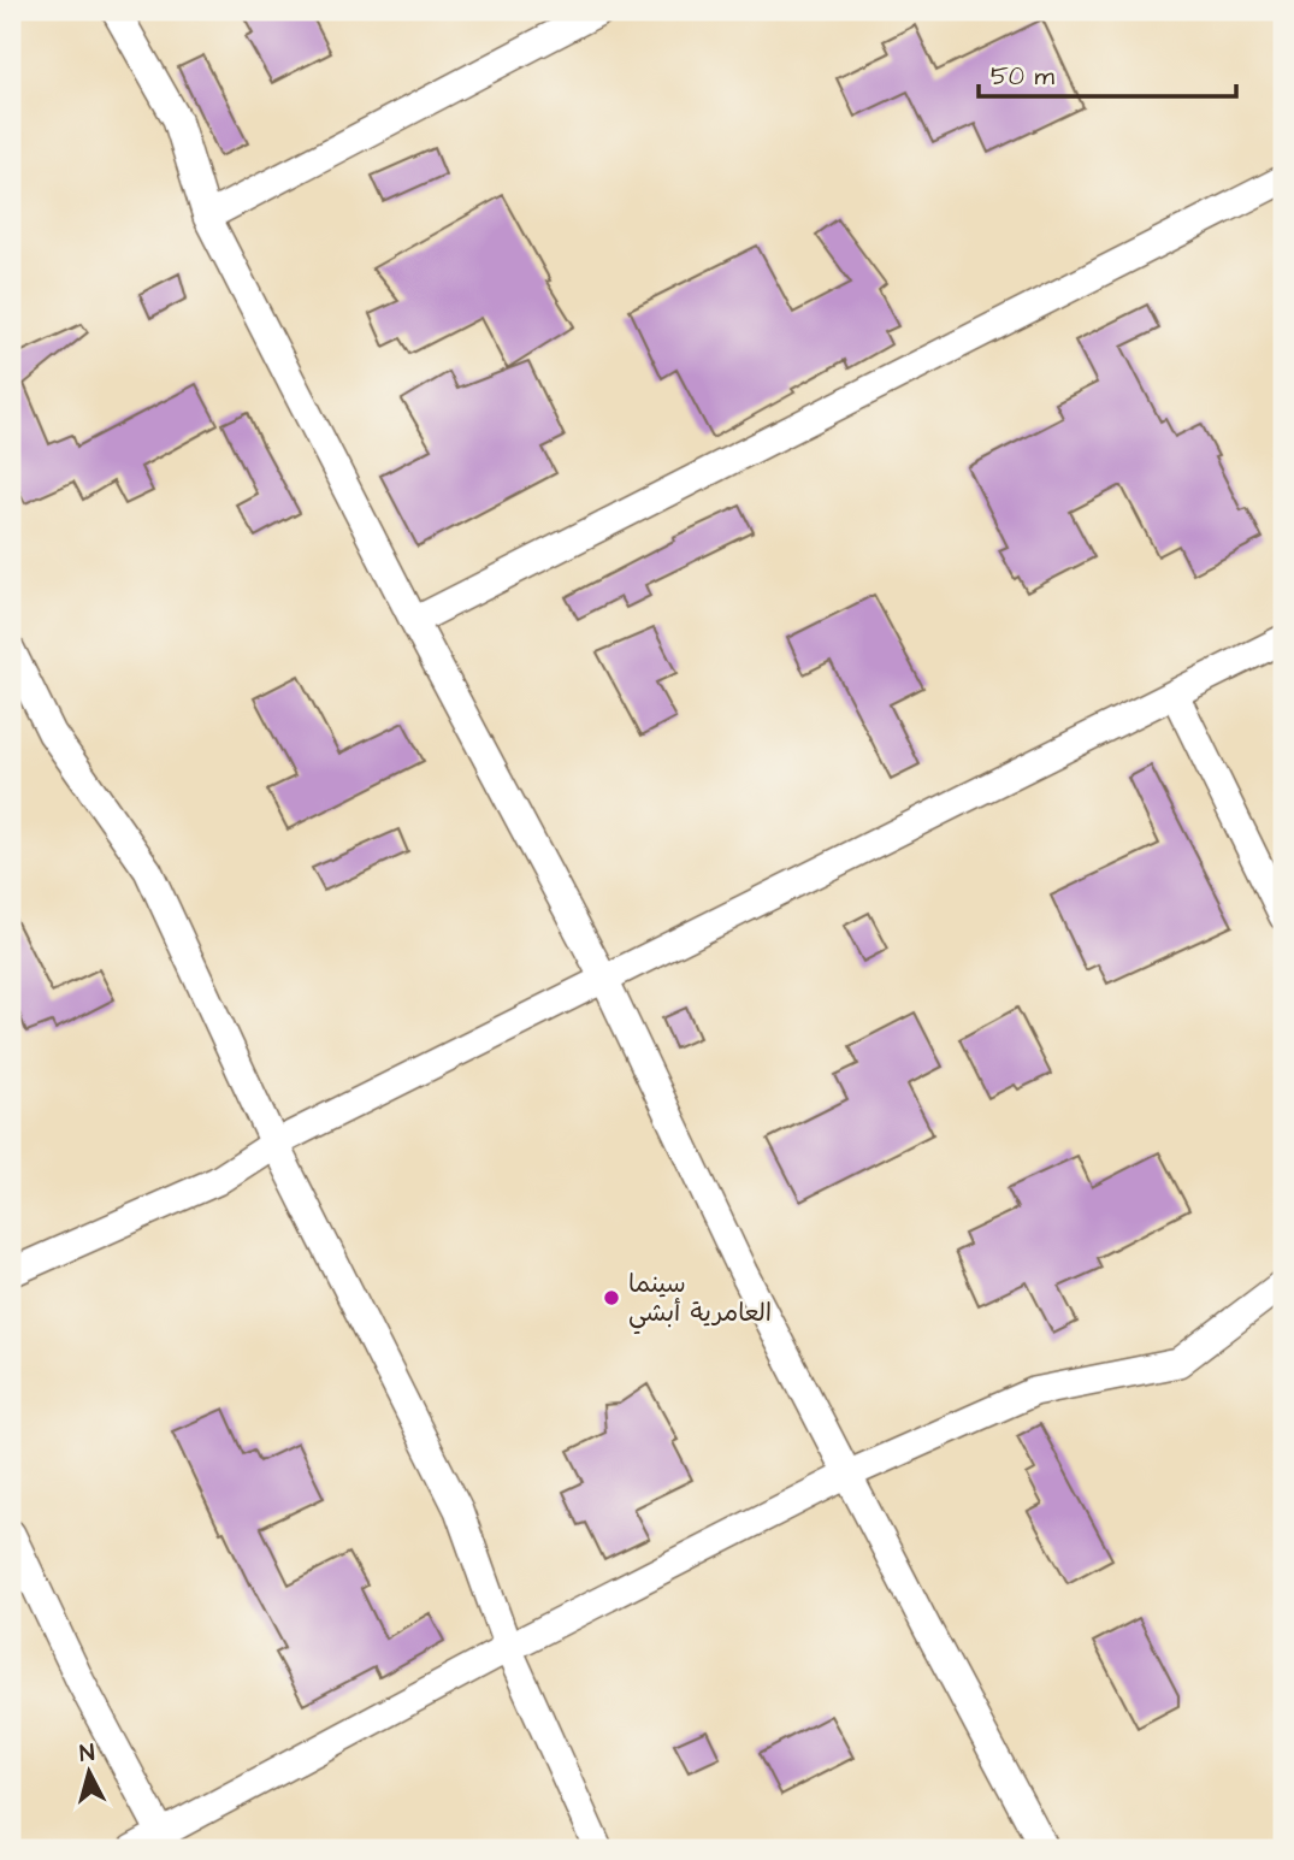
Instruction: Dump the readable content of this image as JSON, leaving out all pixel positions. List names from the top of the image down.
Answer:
{
  "places": ["سينما العامرية أبشي"],
  "scale_bar": "50 m",
  "north": "top"
}
